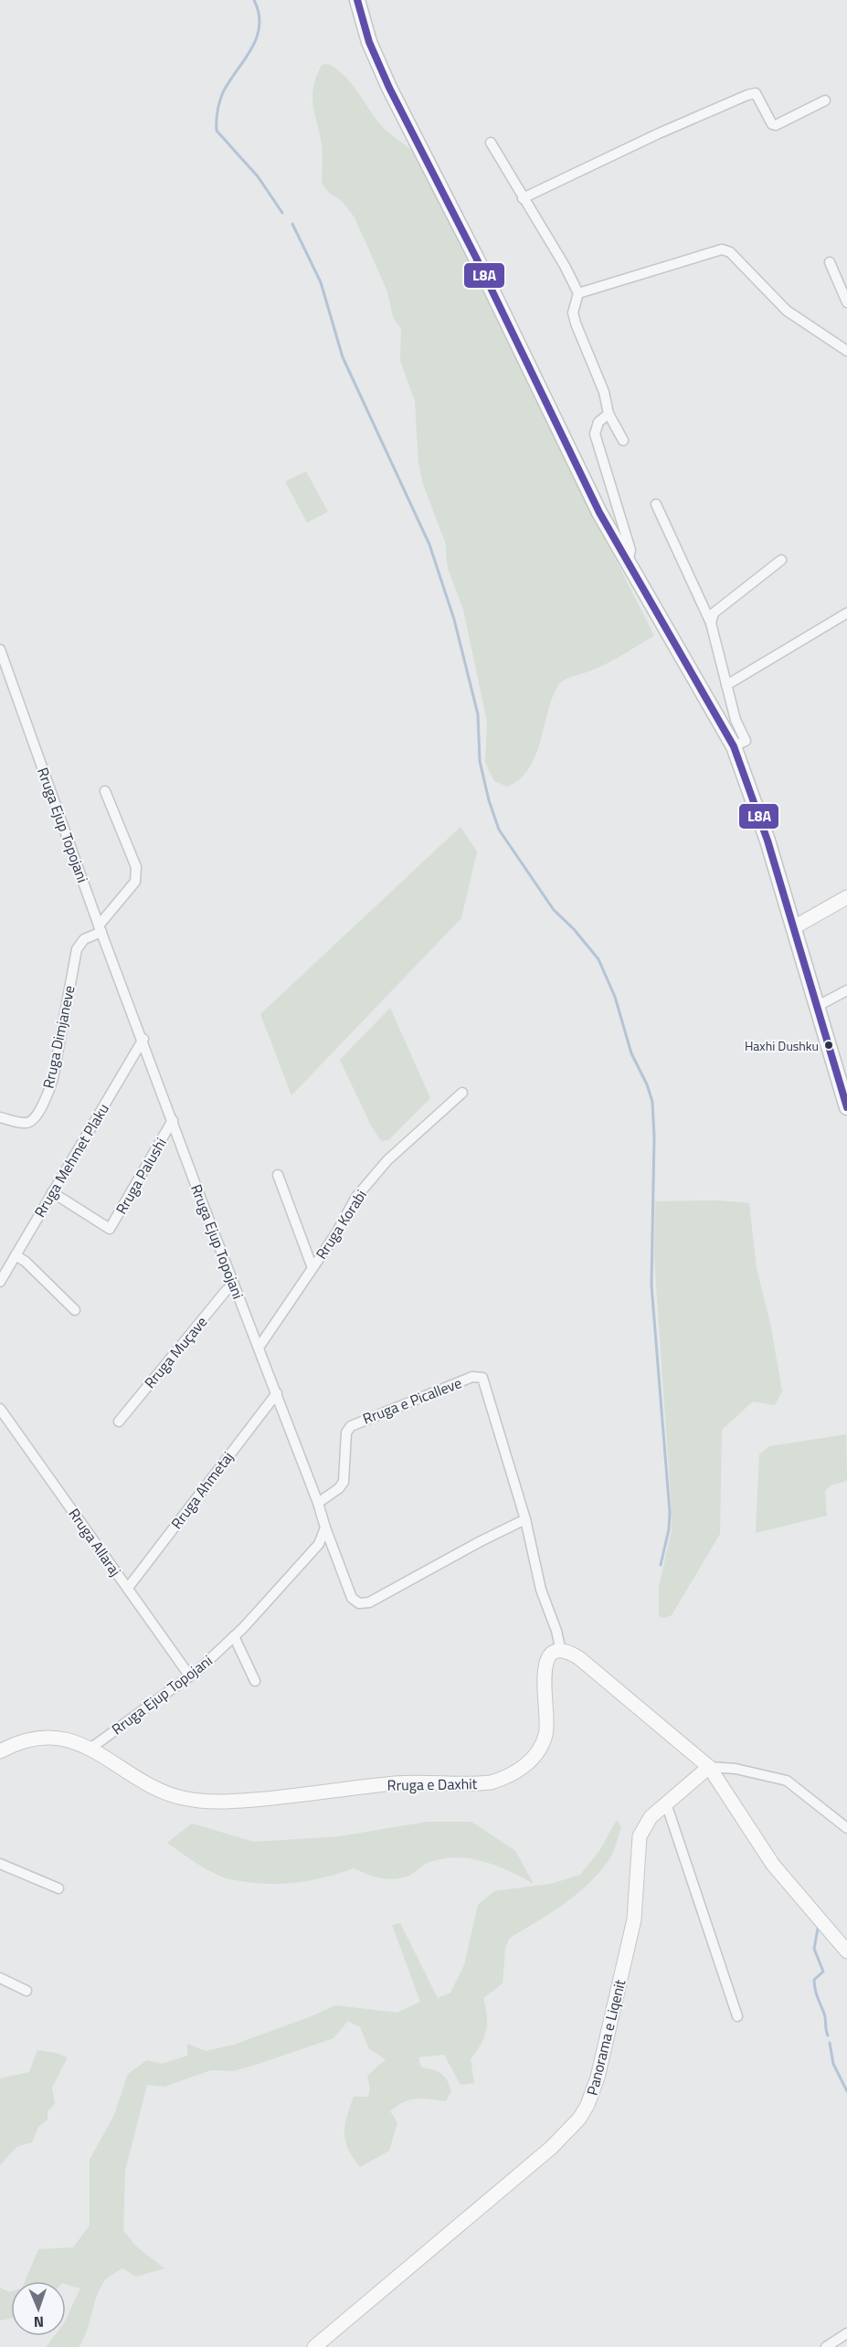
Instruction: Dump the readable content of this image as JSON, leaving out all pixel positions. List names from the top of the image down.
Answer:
{
  "streets": {
    "street": [
      "Rruga Ejup Topojani",
      "Rruga Dimjaneve",
      "Rruga Mehmet Plaku",
      "Rruga Palushi",
      "Rruga Korabi",
      "Rruga Muçave",
      "Rruga e Picalleve",
      "Rruga Ahmetaj",
      "Rruga Allaraj",
      "Rruga e Daxhit",
      "Panorama e Liqenit"
    ]
  },
  "crossings": [
    ["Rruga Ejup Topojani", "Rruga Dimjaneve"],
    ["Rruga Ejup Topojani", "Rruga Mehmet Plaku"],
    ["Rruga Ejup Topojani", "Rruga Palushi"],
    ["Rruga Ejup Topojani", "Rruga Korabi"],
    ["Rruga Ejup Topojani", "Rruga Muçave"],
    ["Rruga Ejup Topojani", "Rruga e Picalleve"],
    ["Rruga Ejup Topojani", "Rruga Ahmetaj"],
    ["Rruga Ejup Topojani", "Rruga Allaraj"],
    ["Rruga Ejup Topojani", "Rruga e Daxhit"],
    ["Rruga Mehmet Plaku", "Rruga Palushi"],
    ["Rruga e Picalleve", "Rruga e Daxhit"],
    ["Rruga Ahmetaj", "Rruga Allaraj"]
  ],
  "places": ["Haxhi Dushku"],
  "lines": ["transit line L8A"],
  "north": "bottom"
}
